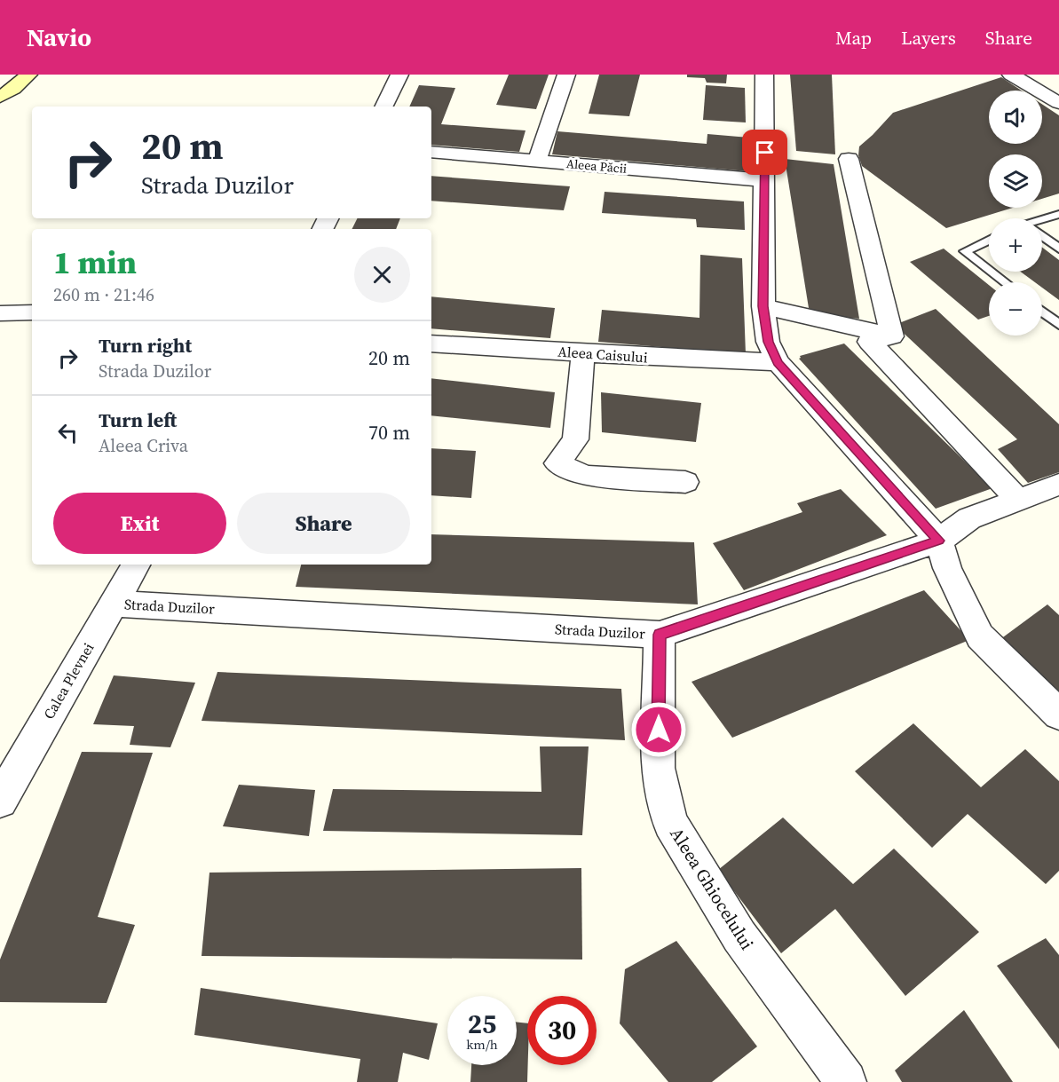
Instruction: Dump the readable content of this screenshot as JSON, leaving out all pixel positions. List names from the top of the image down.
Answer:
{
  "streets": {
    "street": [
      "Aleea Păcii",
      "Aleea Caisului",
      "Strada Duzilor",
      "Calea Plevnei",
      "Aleea Ghiocelului"
    ]
  },
  "crossings": [
    ["Strada Duzilor", "Calea Plevnei"],
    ["Strada Duzilor", "Aleea Ghiocelului"]
  ],
  "page": {
    "header": "Navio",
    "nav": ["Map", "Layers", "Share"],
    "map_buttons": ["+", "−"],
    "turn": ["20 m", "Strada Duzilor"],
    "heading": ["1 min", "260 m · 21:46"],
    "list": [
      {
        "name": "Turn right",
        "note": "Strada Duzilor",
        "value": "20 m"
      },
      {
        "name": "Turn left",
        "note": "Aleea Criva",
        "value": "70 m"
      }
    ],
    "buttons": ["Exit", "Share"],
    "speed": "25 km/h",
    "limit": "30"
  }
}
